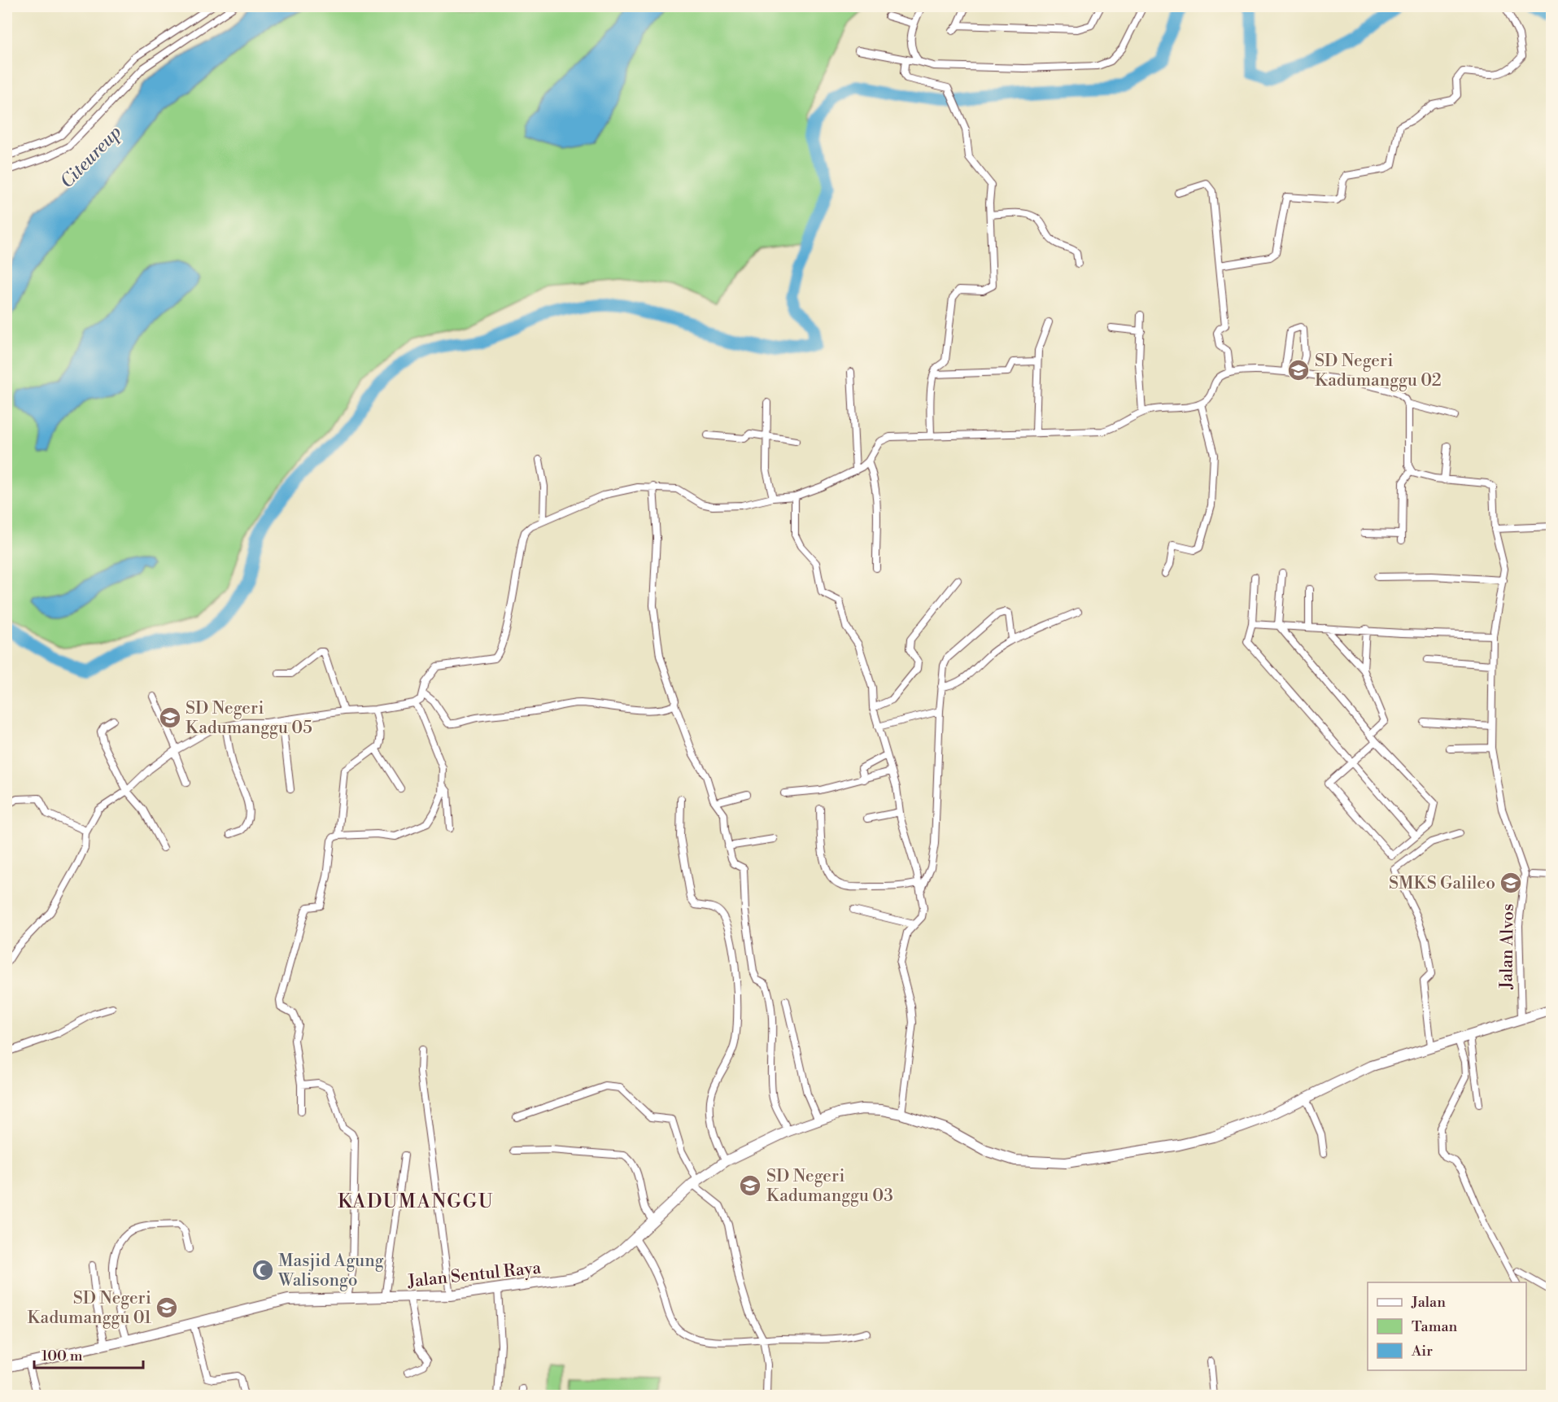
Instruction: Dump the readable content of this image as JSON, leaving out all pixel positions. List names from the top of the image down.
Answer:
{
  "streets": {
    "main road": ["Jalan Sentul Raya"],
    "street": ["Jalan Alvos"]
  },
  "crossings": [
    ["Jalan Alvos", "Jalan Sentul Raya"]
  ],
  "districts": ["KADUMANGGU"],
  "water": ["Citeureup"],
  "places": {
    "school or university": [
      "SD Negeri Kadumanggu 02",
      "SD Negeri Kadumanggu 05",
      "SMKS Galileo",
      "SD Negeri Kadumanggu 03",
      "SD Negeri Kadumanggu 01"
    ],
    "mosque": ["Masjid Agung Walisongo"]
  },
  "legend": ["Jalan", "Taman", "Air"],
  "scale_bar": "100 m"
}
